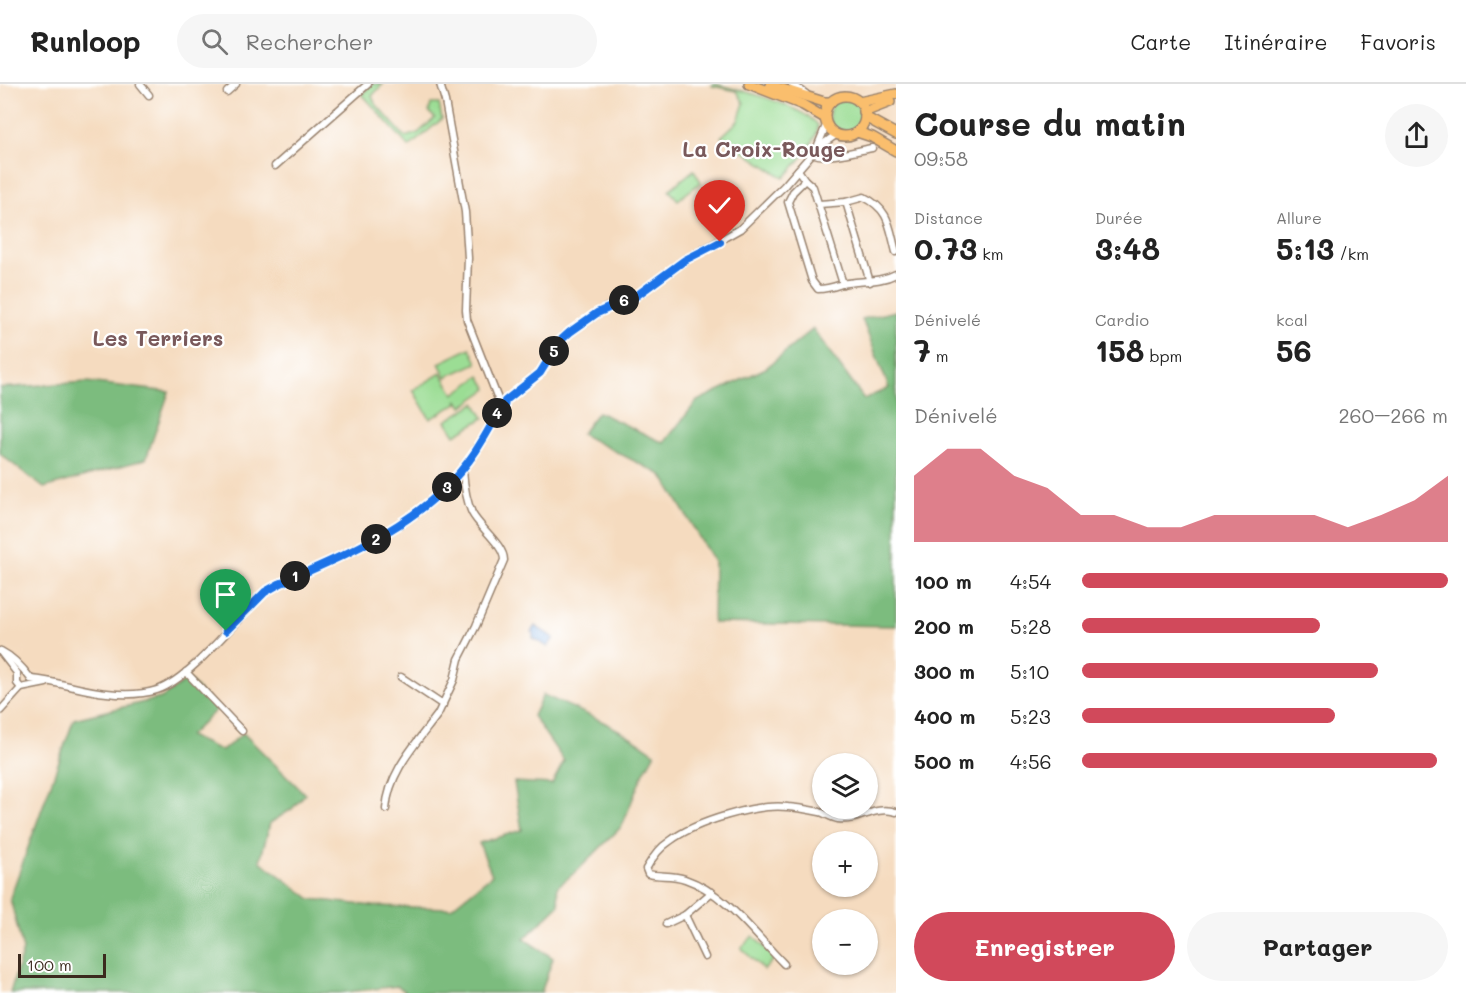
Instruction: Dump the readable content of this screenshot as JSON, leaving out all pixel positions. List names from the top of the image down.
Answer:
{
  "districts": ["La Croix-Rouge", "Les Terriers"],
  "scale_bar": "100 m",
  "page": {
    "header": "Runloop",
    "search": "Rechercher",
    "nav": ["Carte", "Itinéraire", "Favoris"],
    "heading": ["Course du matin", "09:58"],
    "stats": [
      ["Distance", "0.73 km"],
      ["Durée", "3:48"],
      ["Allure", "5:13 /km"],
      ["Dénivelé", "7 m"],
      ["Cardio", "158 bpm"],
      ["kcal", "56"]
    ],
    "pins": [
      "6",
      "5",
      "4",
      "3",
      "2",
      "1"
    ],
    "chart": ["Dénivelé", "260–266 m"],
    "list": [
      {
        "name": "100 m",
        "note": "4:54"
      },
      {
        "name": "200 m",
        "note": "5:28"
      },
      {
        "name": "300 m",
        "note": "5:10"
      },
      {
        "name": "400 m",
        "note": "5:23"
      },
      {
        "name": "500 m",
        "note": "4:56"
      }
    ],
    "map_buttons": ["+", "−"],
    "buttons": ["Enregistrer", "Partager"],
    "scale": "100 m"
  }
}
